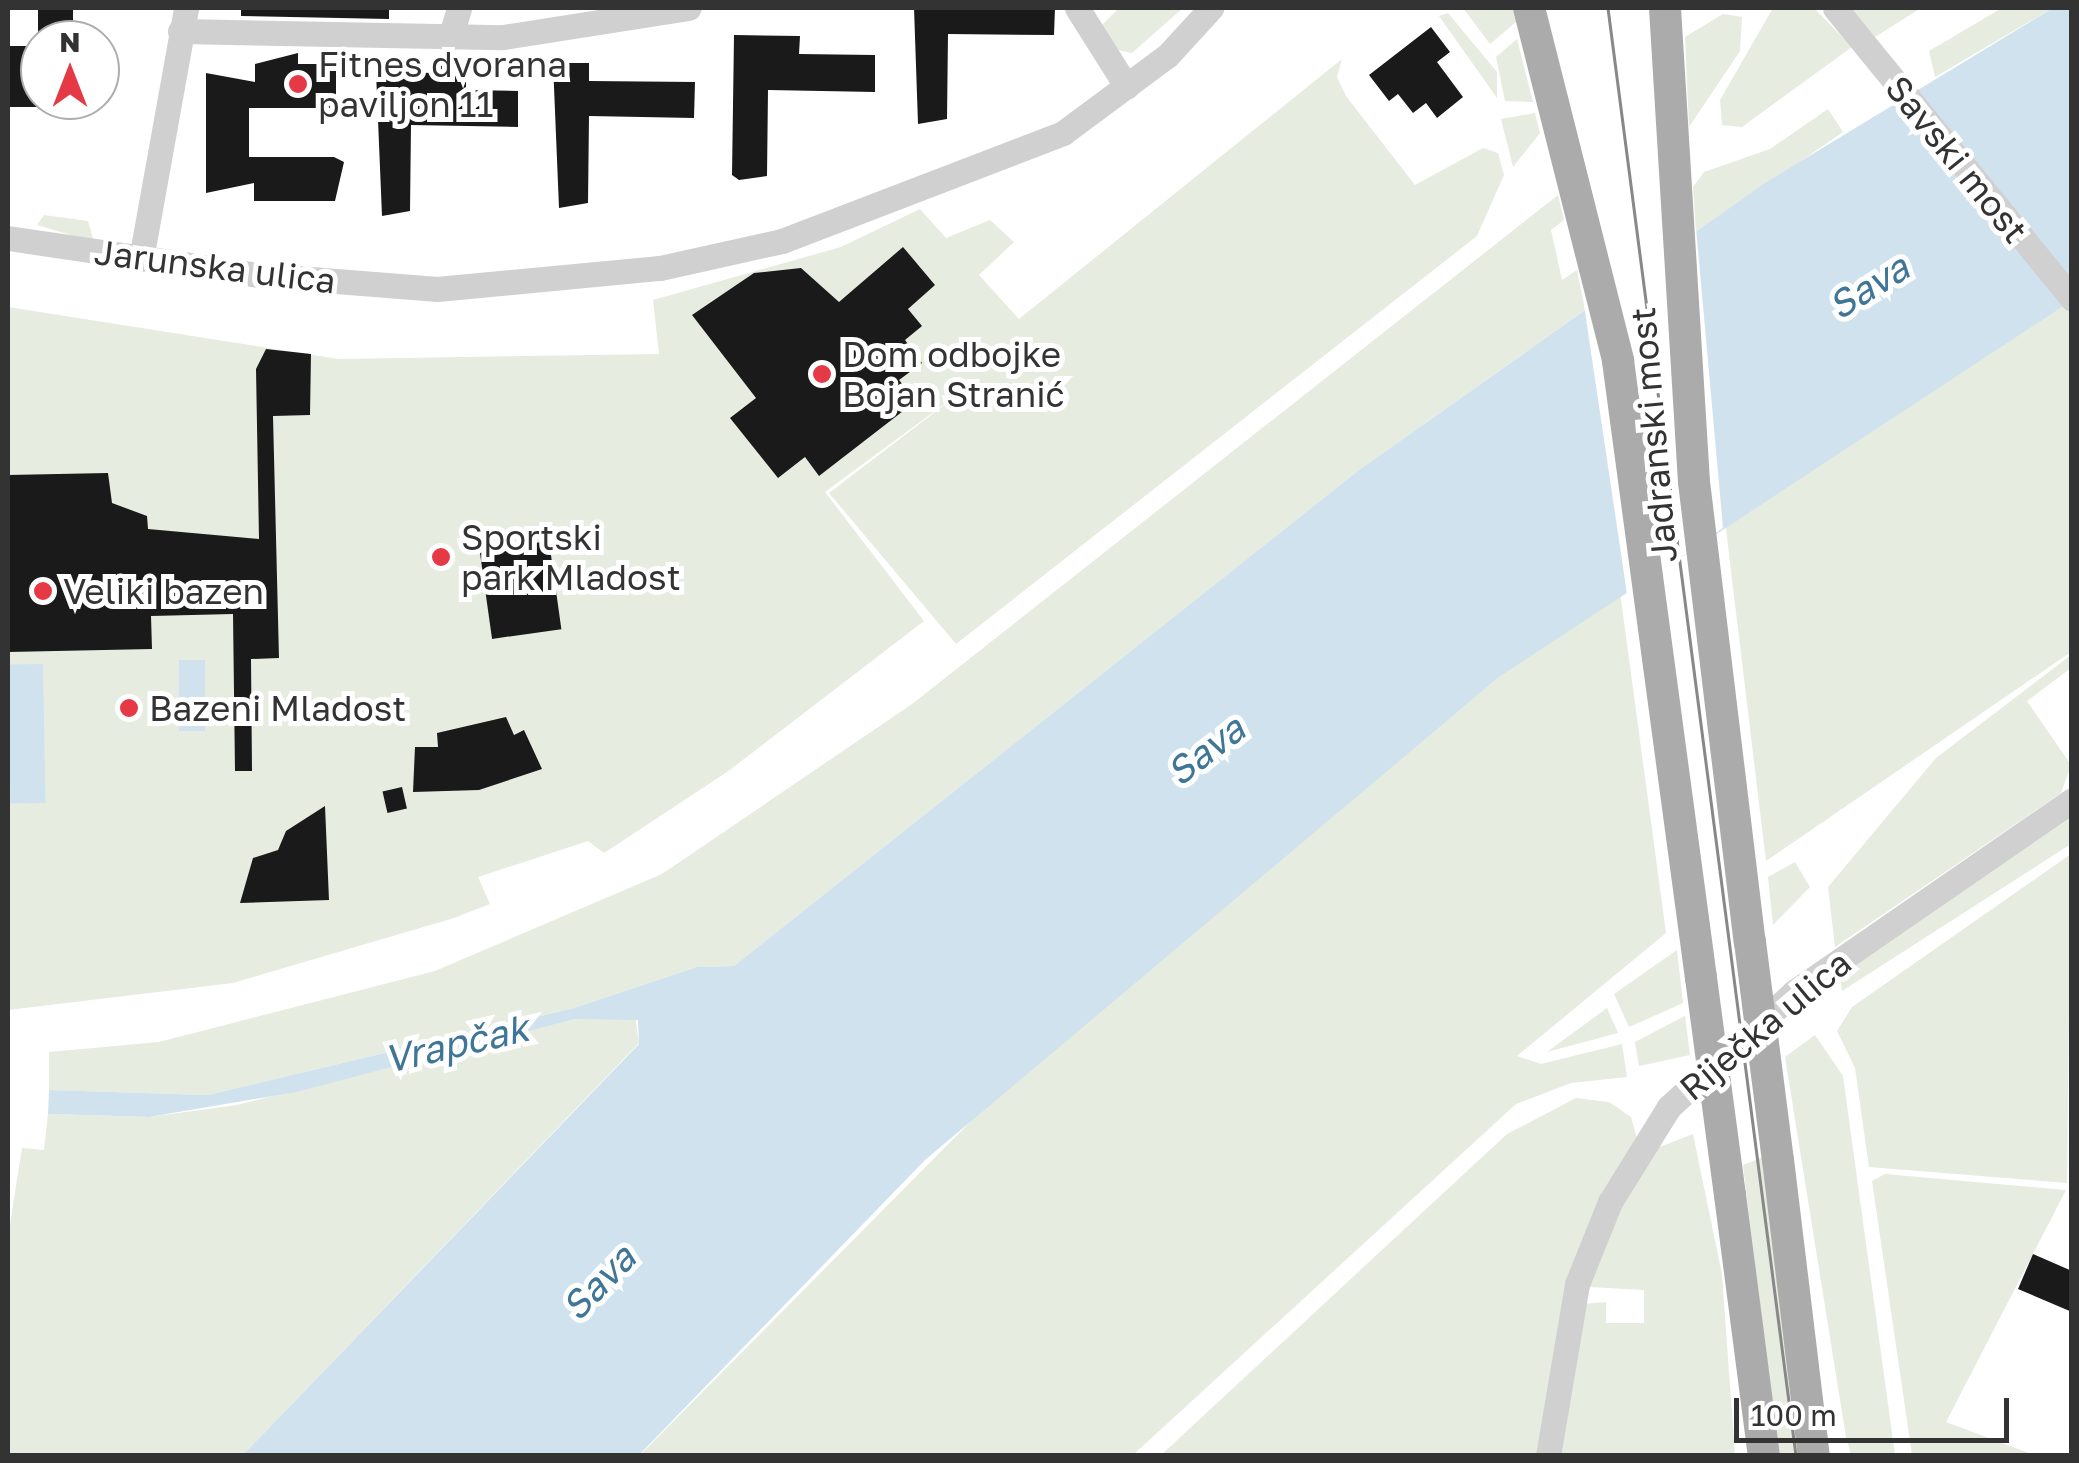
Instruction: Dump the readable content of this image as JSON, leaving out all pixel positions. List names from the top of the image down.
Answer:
{
  "streets": {
    "main road": ["Jadranski most"],
    "street": ["Savski most", "Jarunska ulica", "Riječka ulica"]
  },
  "water": ["Sava", "Vrapčak"],
  "places": [
    "Fitnes dvorana paviljon 11",
    "Dom odbojke Bojan Stranić",
    "Sportski park Mladost",
    "Veliki bazen",
    "Bazeni Mladost"
  ],
  "scale_bar": "100 m",
  "north": "top"
}
